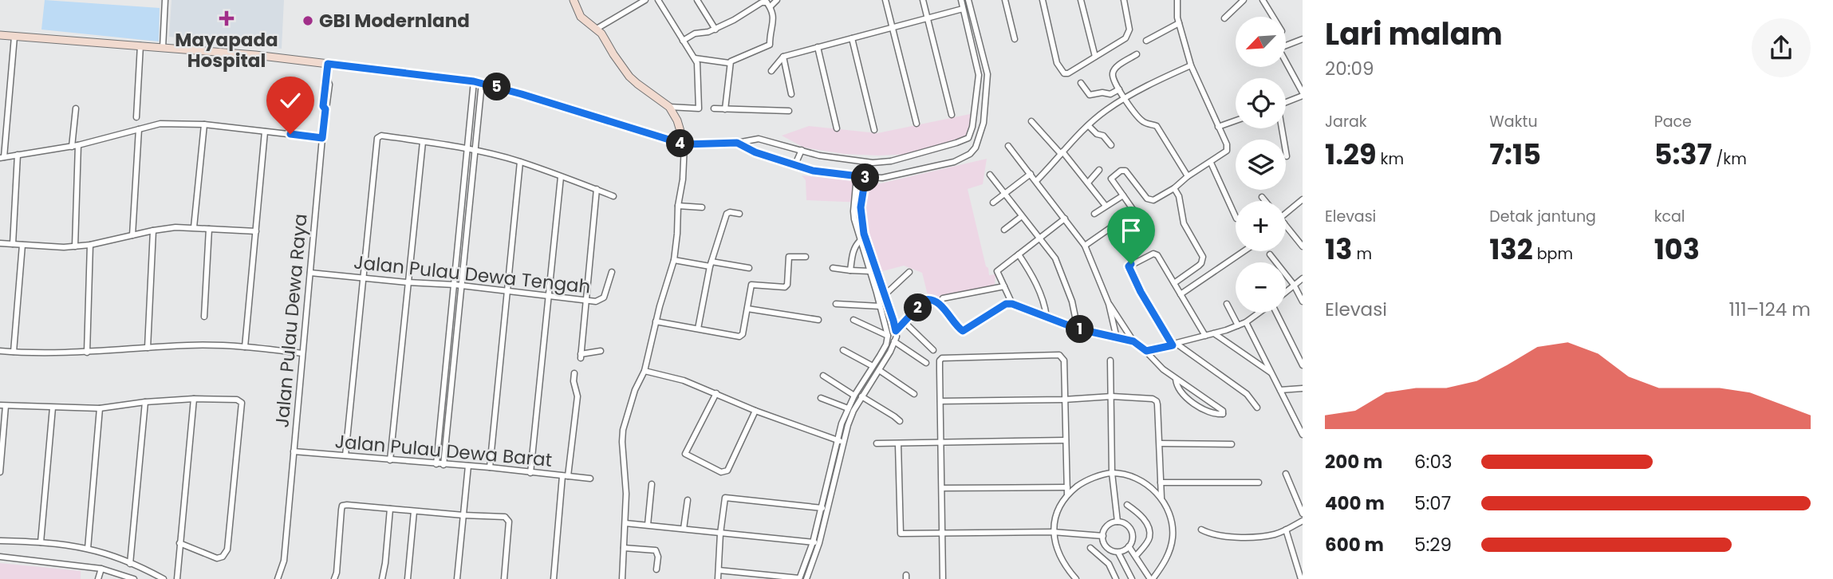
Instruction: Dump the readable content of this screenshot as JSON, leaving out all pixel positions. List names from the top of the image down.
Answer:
{
  "streets": {
    "street": ["Jalan Pulau Dewa Tengah", "Jalan Pulau Dewa Raya", "Jalan Pulau Dewa Barat"]
  },
  "crossings": [
    ["Jalan Pulau Dewa Tengah", "Jalan Pulau Dewa Raya"],
    ["Jalan Pulau Dewa Raya", "Jalan Pulau Dewa Barat"]
  ],
  "places": {
    "health": ["Mayapada Hospital"],
    "other": ["GBI Modernland"]
  },
  "north": "bottom left",
  "page": {
    "heading": ["Lari malam", "20:09"],
    "map_buttons": ["+", "−"],
    "pins": [
      "5",
      "4",
      "3",
      "2",
      "1"
    ],
    "stats": [
      ["Jarak", "1.29 km"],
      ["Waktu", "7:15"],
      ["Pace", "5:37 /km"],
      ["Elevasi", "13 m"],
      ["Detak jantung", "132 bpm"],
      ["kcal", "103"]
    ],
    "chart": ["Elevasi", "111–124 m"],
    "list": [
      {
        "name": "200 m",
        "note": "6:03"
      },
      {
        "name": "400 m",
        "note": "5:07"
      },
      {
        "name": "600 m",
        "note": "5:29"
      }
    ]
  }
}
